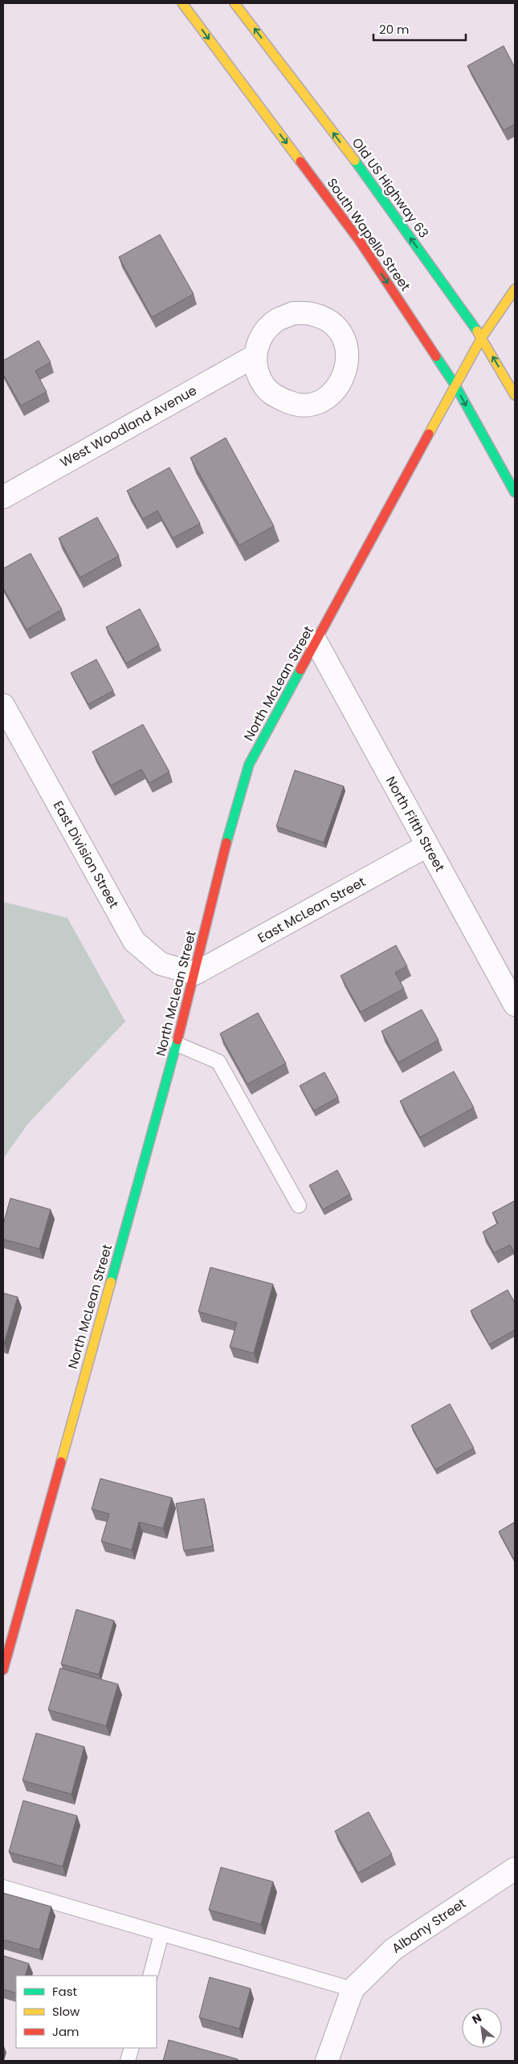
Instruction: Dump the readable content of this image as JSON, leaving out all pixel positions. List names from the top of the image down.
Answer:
{
  "streets": {
    "main road": ["Old US Highway 63", "South Wapello Street", "North McLean Street"],
    "street": [
      "West Woodland Avenue",
      "North Fifth Street",
      "East Division Street",
      "East McLean Street",
      "Albany Street"
    ]
  },
  "crossings": [
    ["Old US Highway 63", "North McLean Street"],
    ["South Wapello Street", "North McLean Street"],
    ["North McLean Street", "North Fifth Street"],
    ["North McLean Street", "East Division Street"],
    ["North McLean Street", "East McLean Street"],
    ["North Fifth Street", "East McLean Street"],
    ["East Division Street", "East McLean Street"]
  ],
  "one_way": ["Old US Highway 63", "South Wapello Street"],
  "legend": ["Fast", "Slow", "Jam"],
  "scale_bar": "20 m",
  "north": "top left"
}
